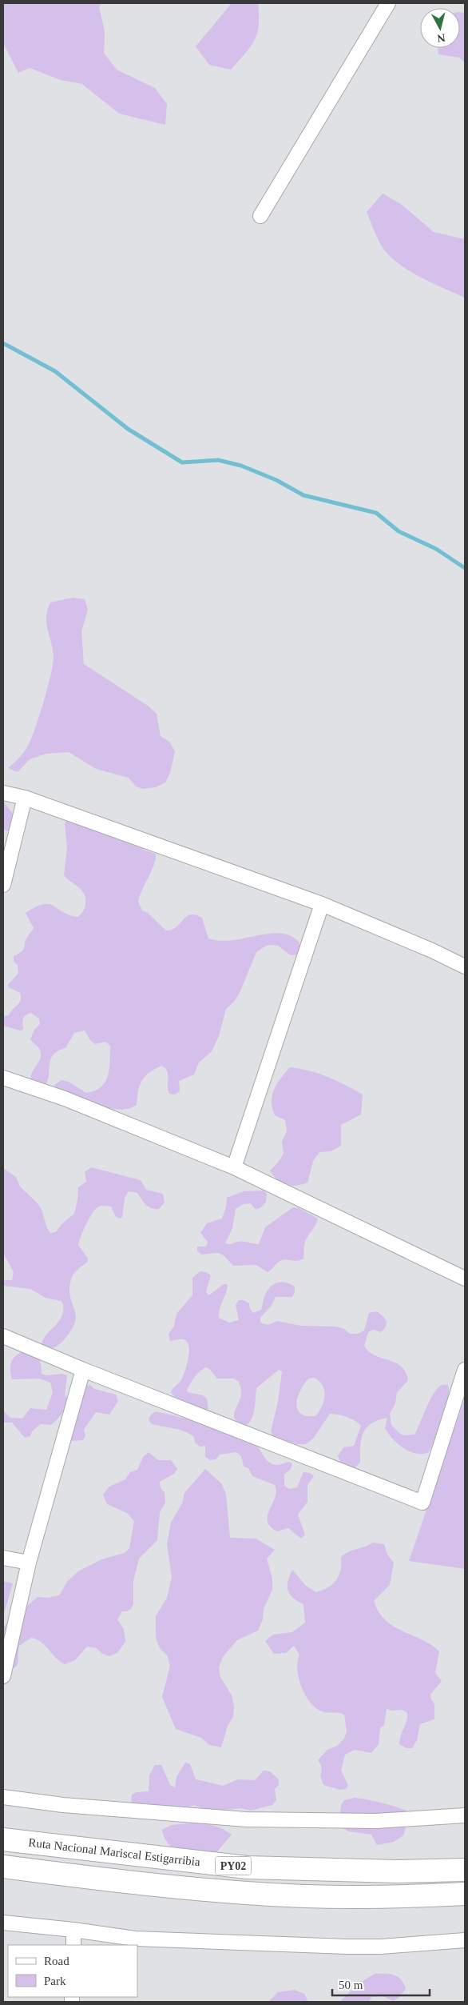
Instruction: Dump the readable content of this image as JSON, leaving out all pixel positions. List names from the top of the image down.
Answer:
{
  "streets": {
    "highway": ["Ruta Nacional Mariscal Estigarribia", "PY02"]
  },
  "legend": ["Road", "Park"],
  "scale_bar": "50 m",
  "north": "bottom"
}
